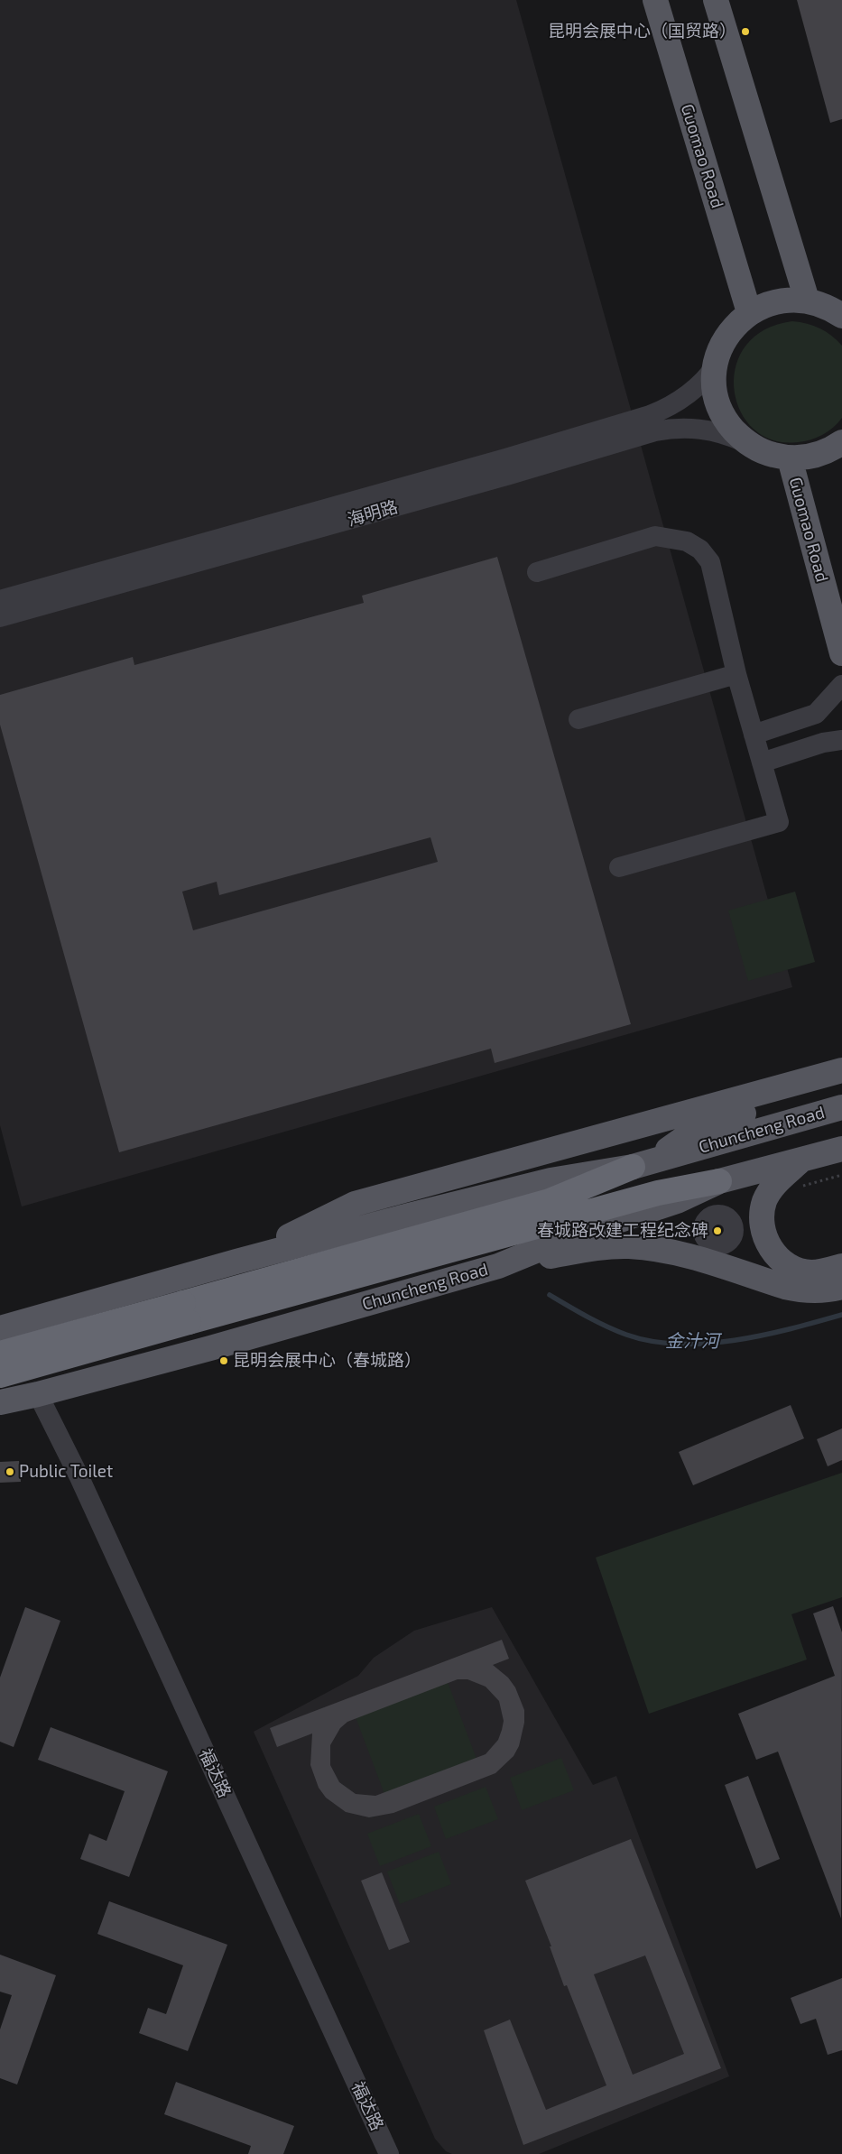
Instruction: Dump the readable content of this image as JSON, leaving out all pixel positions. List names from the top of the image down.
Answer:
{
  "streets": {
    "main road": ["Guomao Road", "Chuncheng Road"],
    "street": ["海明路", "福达路"]
  },
  "crossings": [
    ["Chuncheng Road", "福达路"]
  ],
  "water": ["金汁河"],
  "places": [
    "昆明会展中心（国贸路）",
    "春城路改建工程纪念碑",
    "昆明会展中心（春城路）",
    "Public Toilet"
  ]
}
